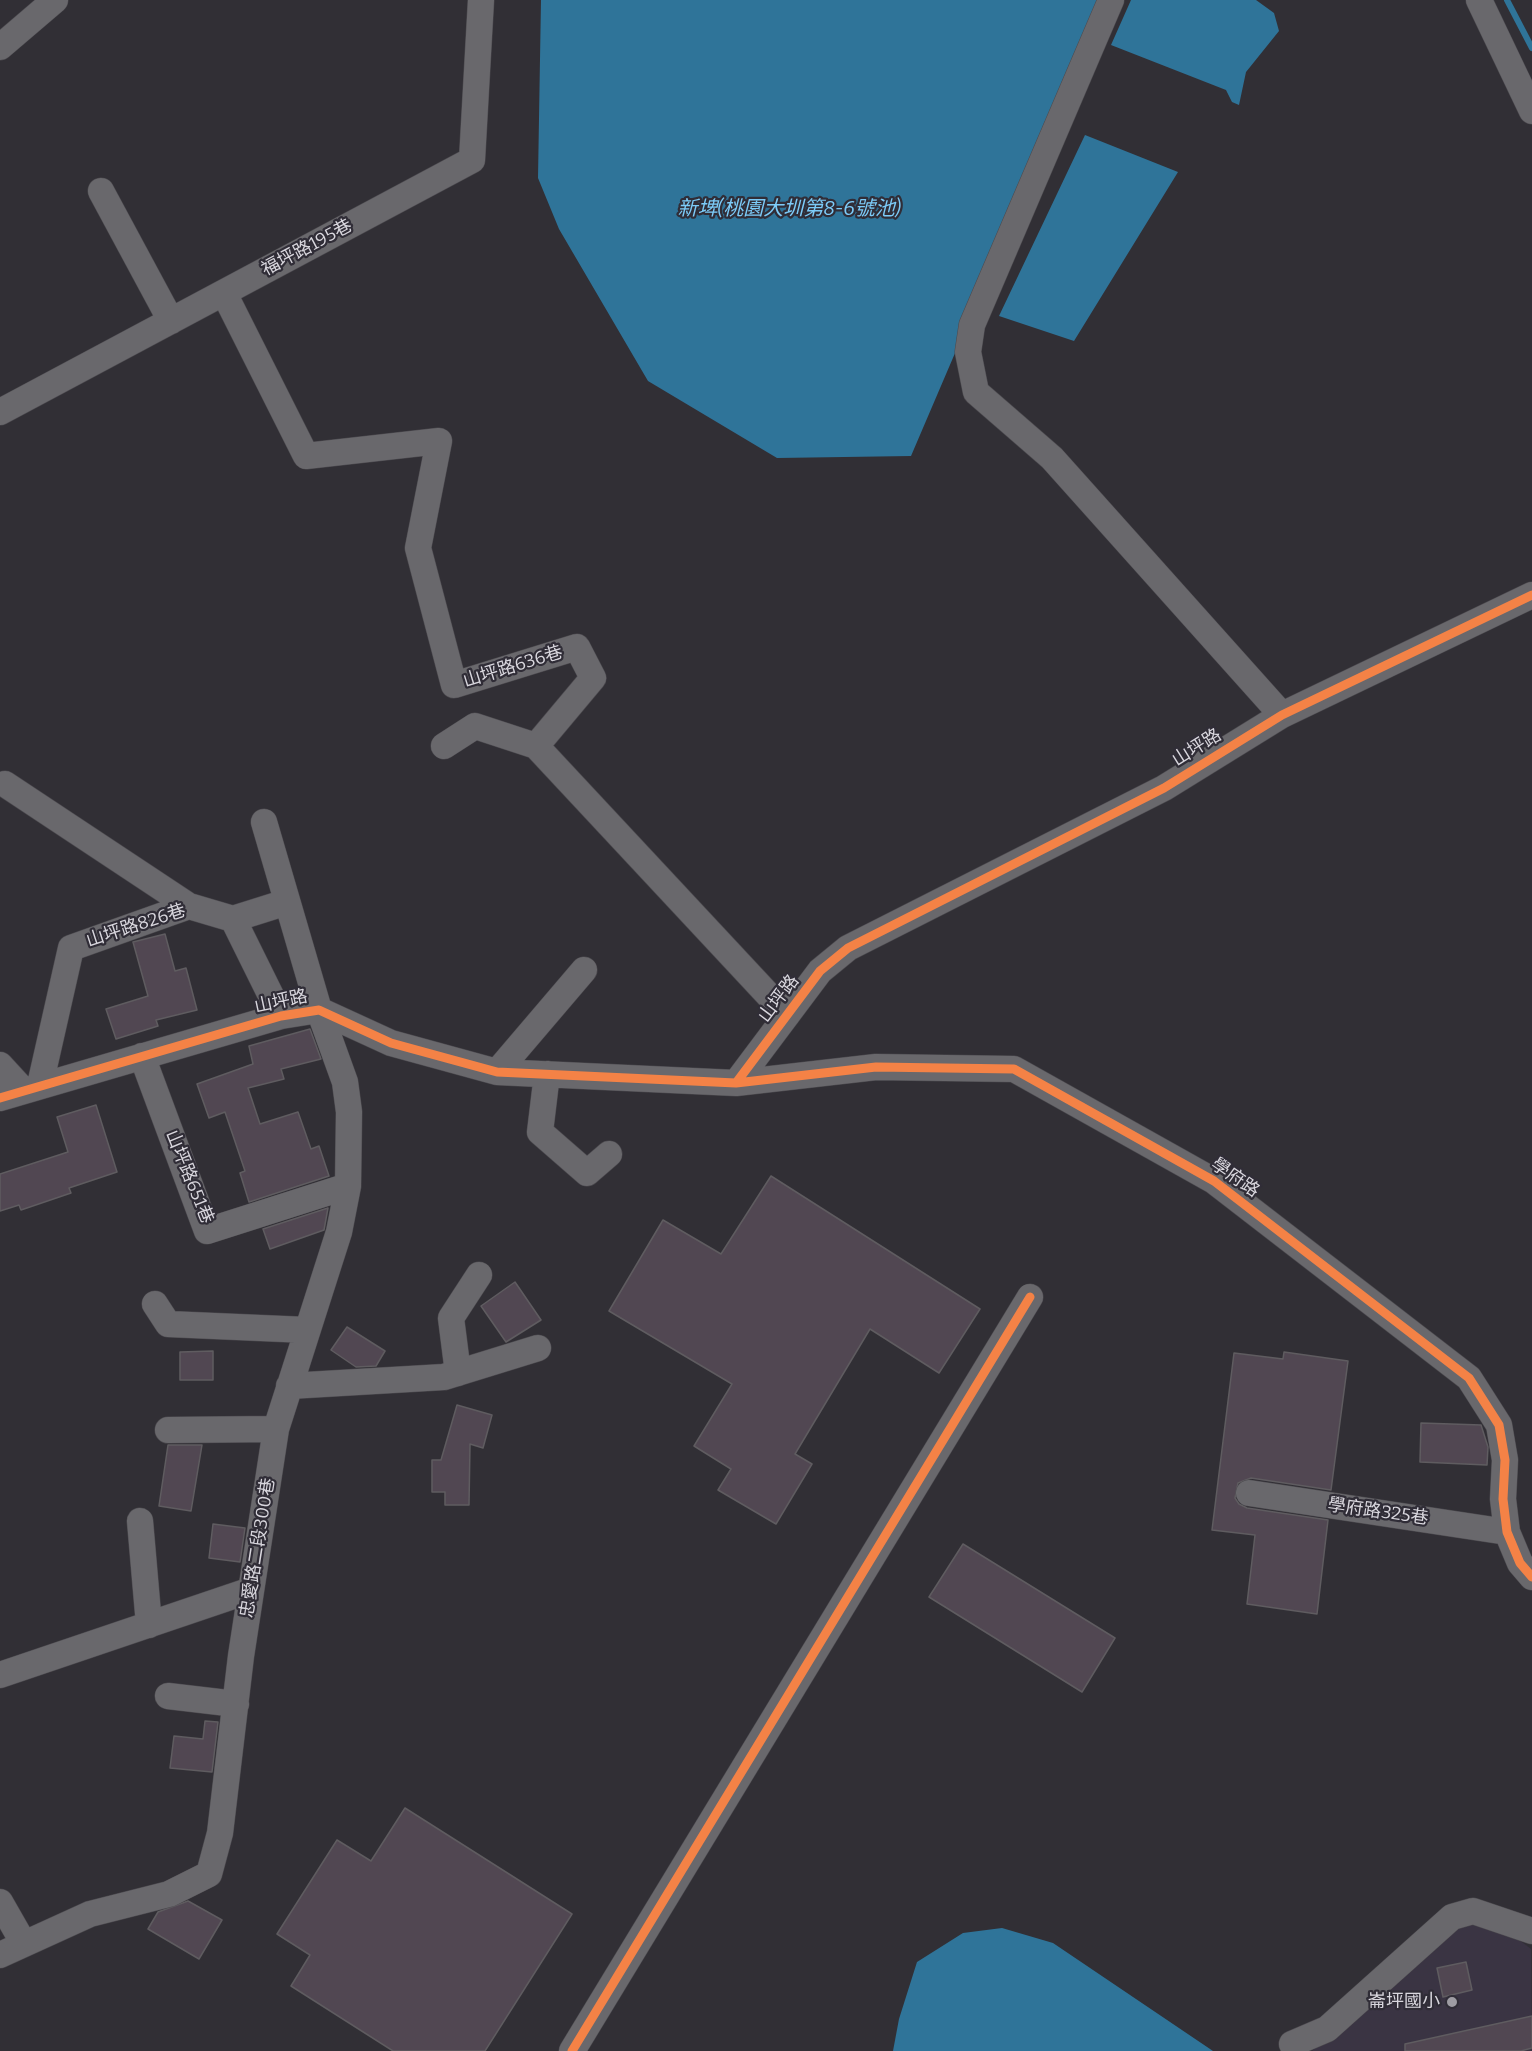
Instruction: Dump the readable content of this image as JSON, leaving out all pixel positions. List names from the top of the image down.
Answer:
{
  "streets": {
    "street": [
      "福坪路195巷",
      "山坪路636巷",
      "山坪路",
      "山坪路826巷",
      "山坪路651巷",
      "學府路",
      "學府路325巷",
      "忠愛路二段300巷"
    ]
  },
  "crossings": [
    ["福坪路195巷", "山坪路636巷"],
    ["山坪路", "山坪路826巷"],
    ["山坪路", "山坪路651巷"],
    ["山坪路", "學府路"],
    ["山坪路", "忠愛路二段300巷"],
    ["山坪路651巷", "忠愛路二段300巷"],
    ["學府路", "學府路325巷"]
  ],
  "water": ["新埤(桃園大圳第8-6號池)"],
  "places": ["崙坪國小"]
}
